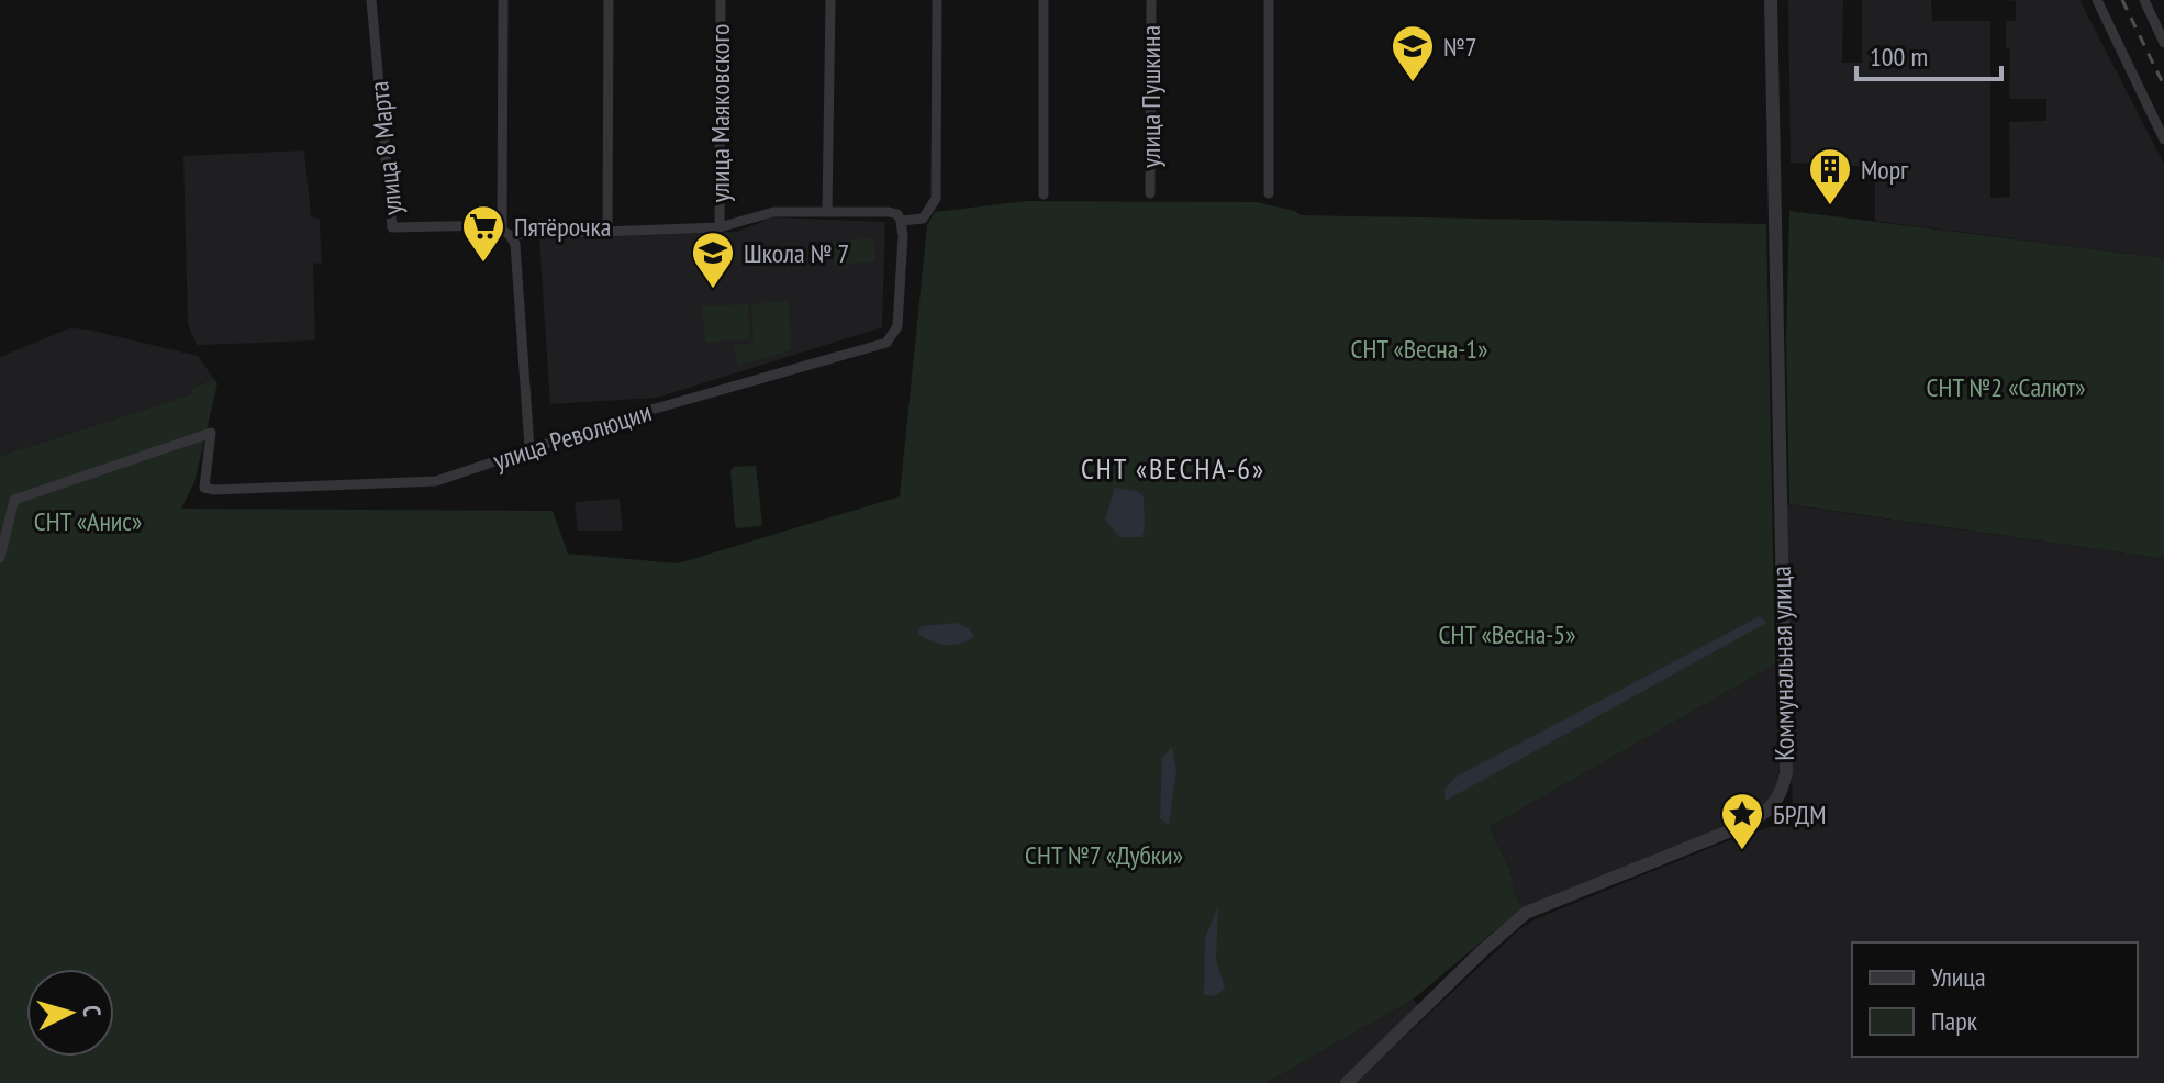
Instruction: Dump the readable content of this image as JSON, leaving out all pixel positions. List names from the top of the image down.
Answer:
{
  "streets": {
    "street": [
      "улица Пушкина",
      "улица Маяковского",
      "улица 8 Марта",
      "улица Революции",
      "Коммунальная улица"
    ]
  },
  "districts": ["СНТ «ВЕСНА-6»"],
  "parks": [
    "СНТ «Весна-1»",
    "СНТ №2 «Салют»",
    "СНТ «Анис»",
    "СНТ «Весна-5»",
    "СНТ №7 «Дубки»"
  ],
  "places": {
    "school or university": ["№7", "Школа № 7"],
    "building": ["Морг"],
    "supermarket": ["Пятёрочка"],
    "place": ["БРДМ"]
  },
  "legend": ["Улица", "Парк"],
  "scale_bar": "100 m",
  "north": "right"
}
